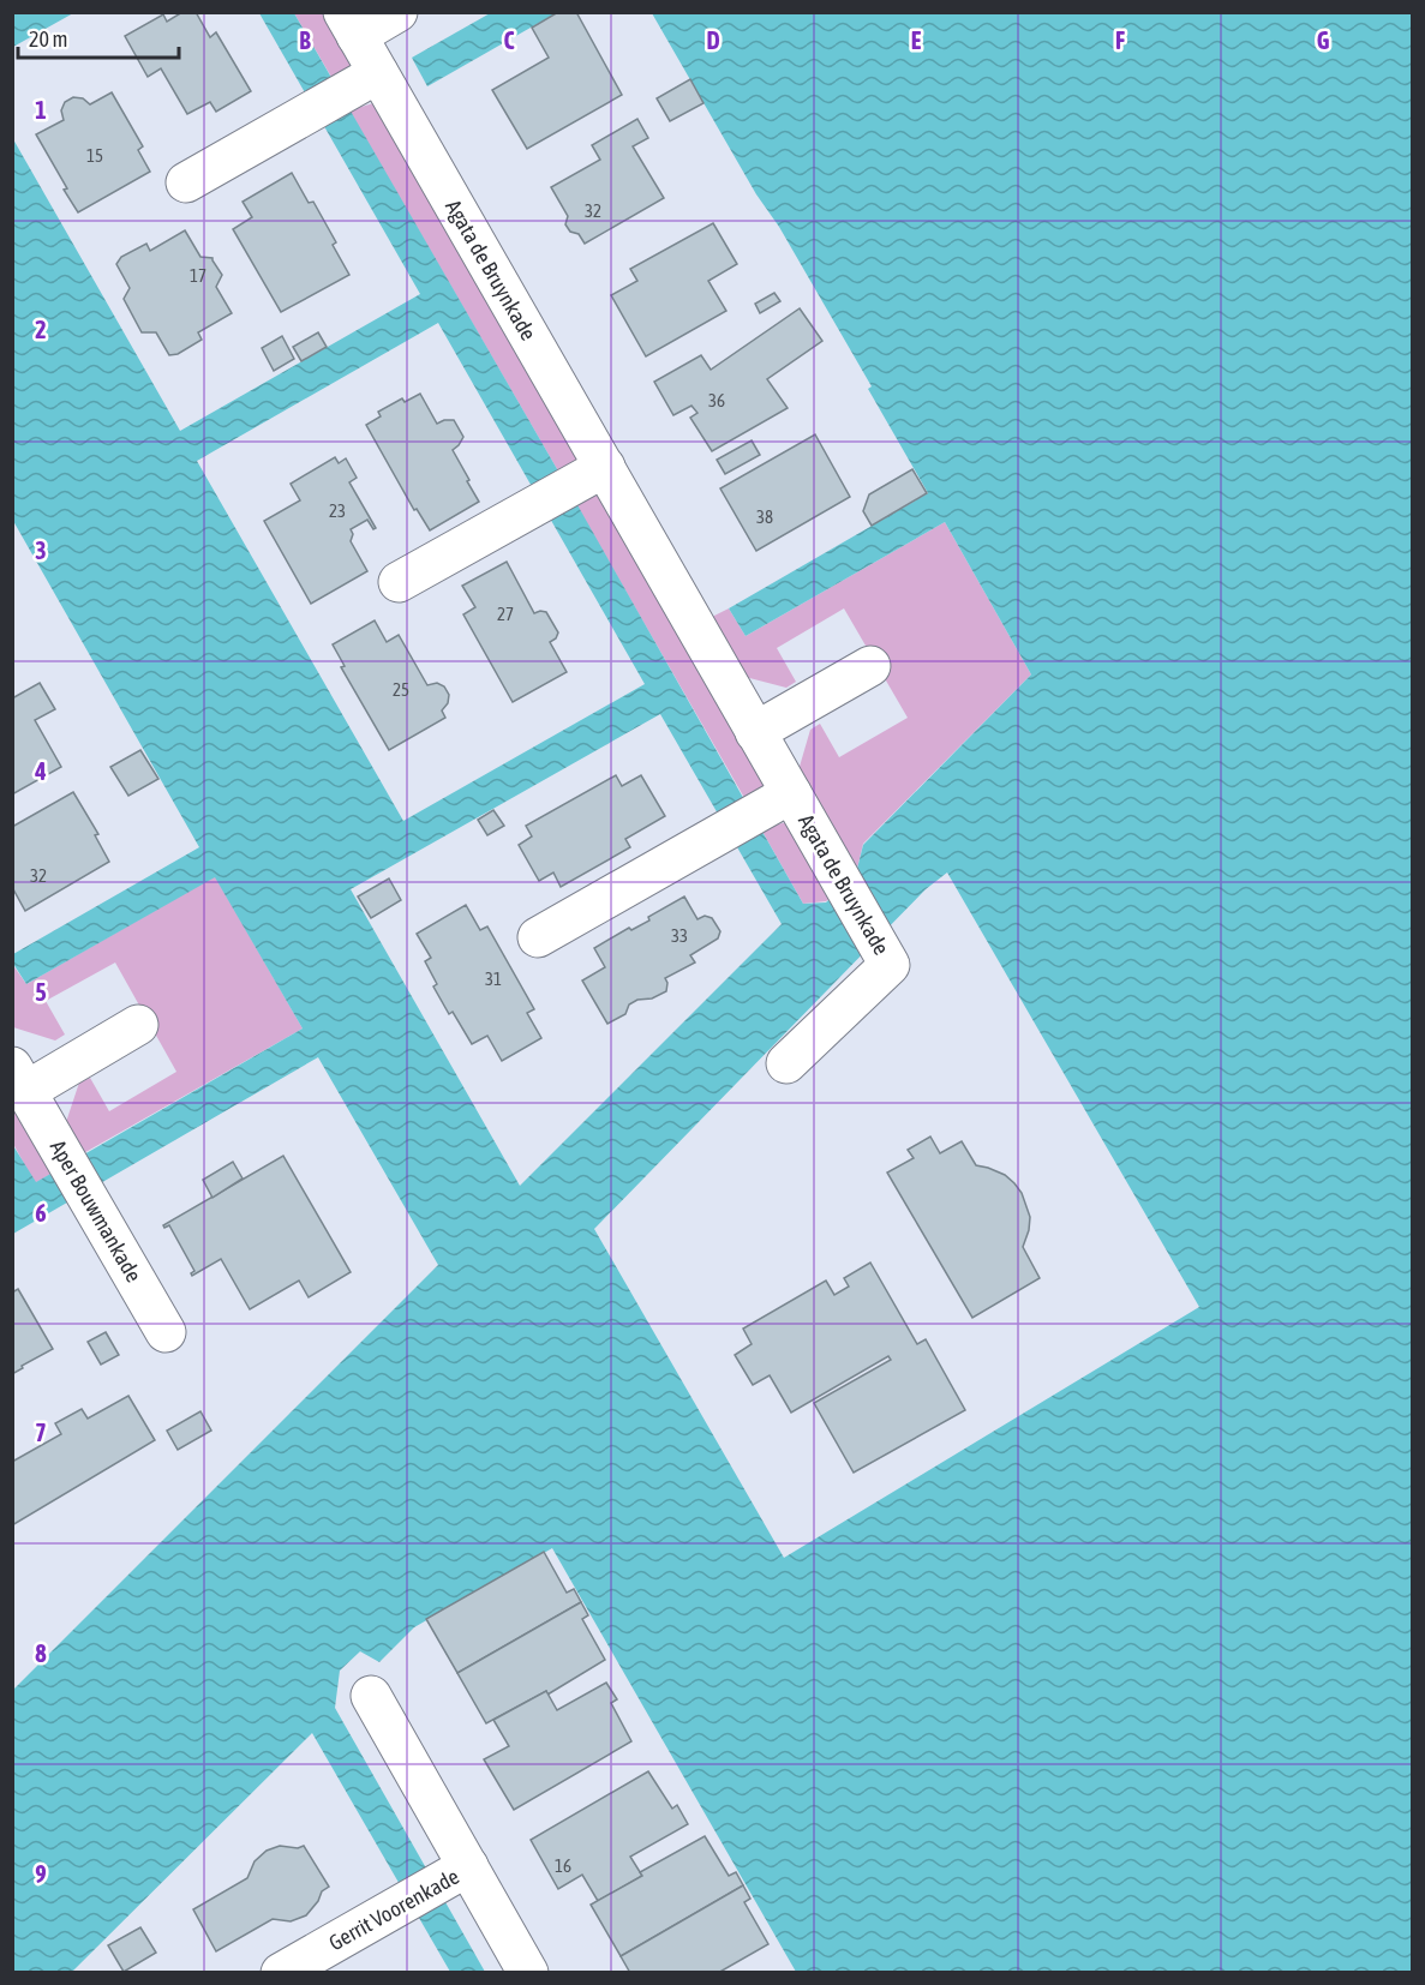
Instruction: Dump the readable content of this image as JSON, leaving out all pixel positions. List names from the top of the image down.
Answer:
{
  "streets": {
    "street": ["Agata de Bruynkade", "Aper Bouwmankade", "Gerrit Voorenkade"]
  },
  "house_numbers": [
    "15",
    "32",
    "17",
    "36",
    "23",
    "38",
    "27",
    "25",
    "32",
    "33",
    "31",
    "16"
  ],
  "scale_bar": "20 m",
  "grid": {
    "columns": [
      "B",
      "C",
      "D",
      "E",
      "F",
      "G"
    ],
    "rows": [
      "1",
      "2",
      "3",
      "4",
      "5",
      "6",
      "7",
      "8",
      "9"
    ]
  }
}
